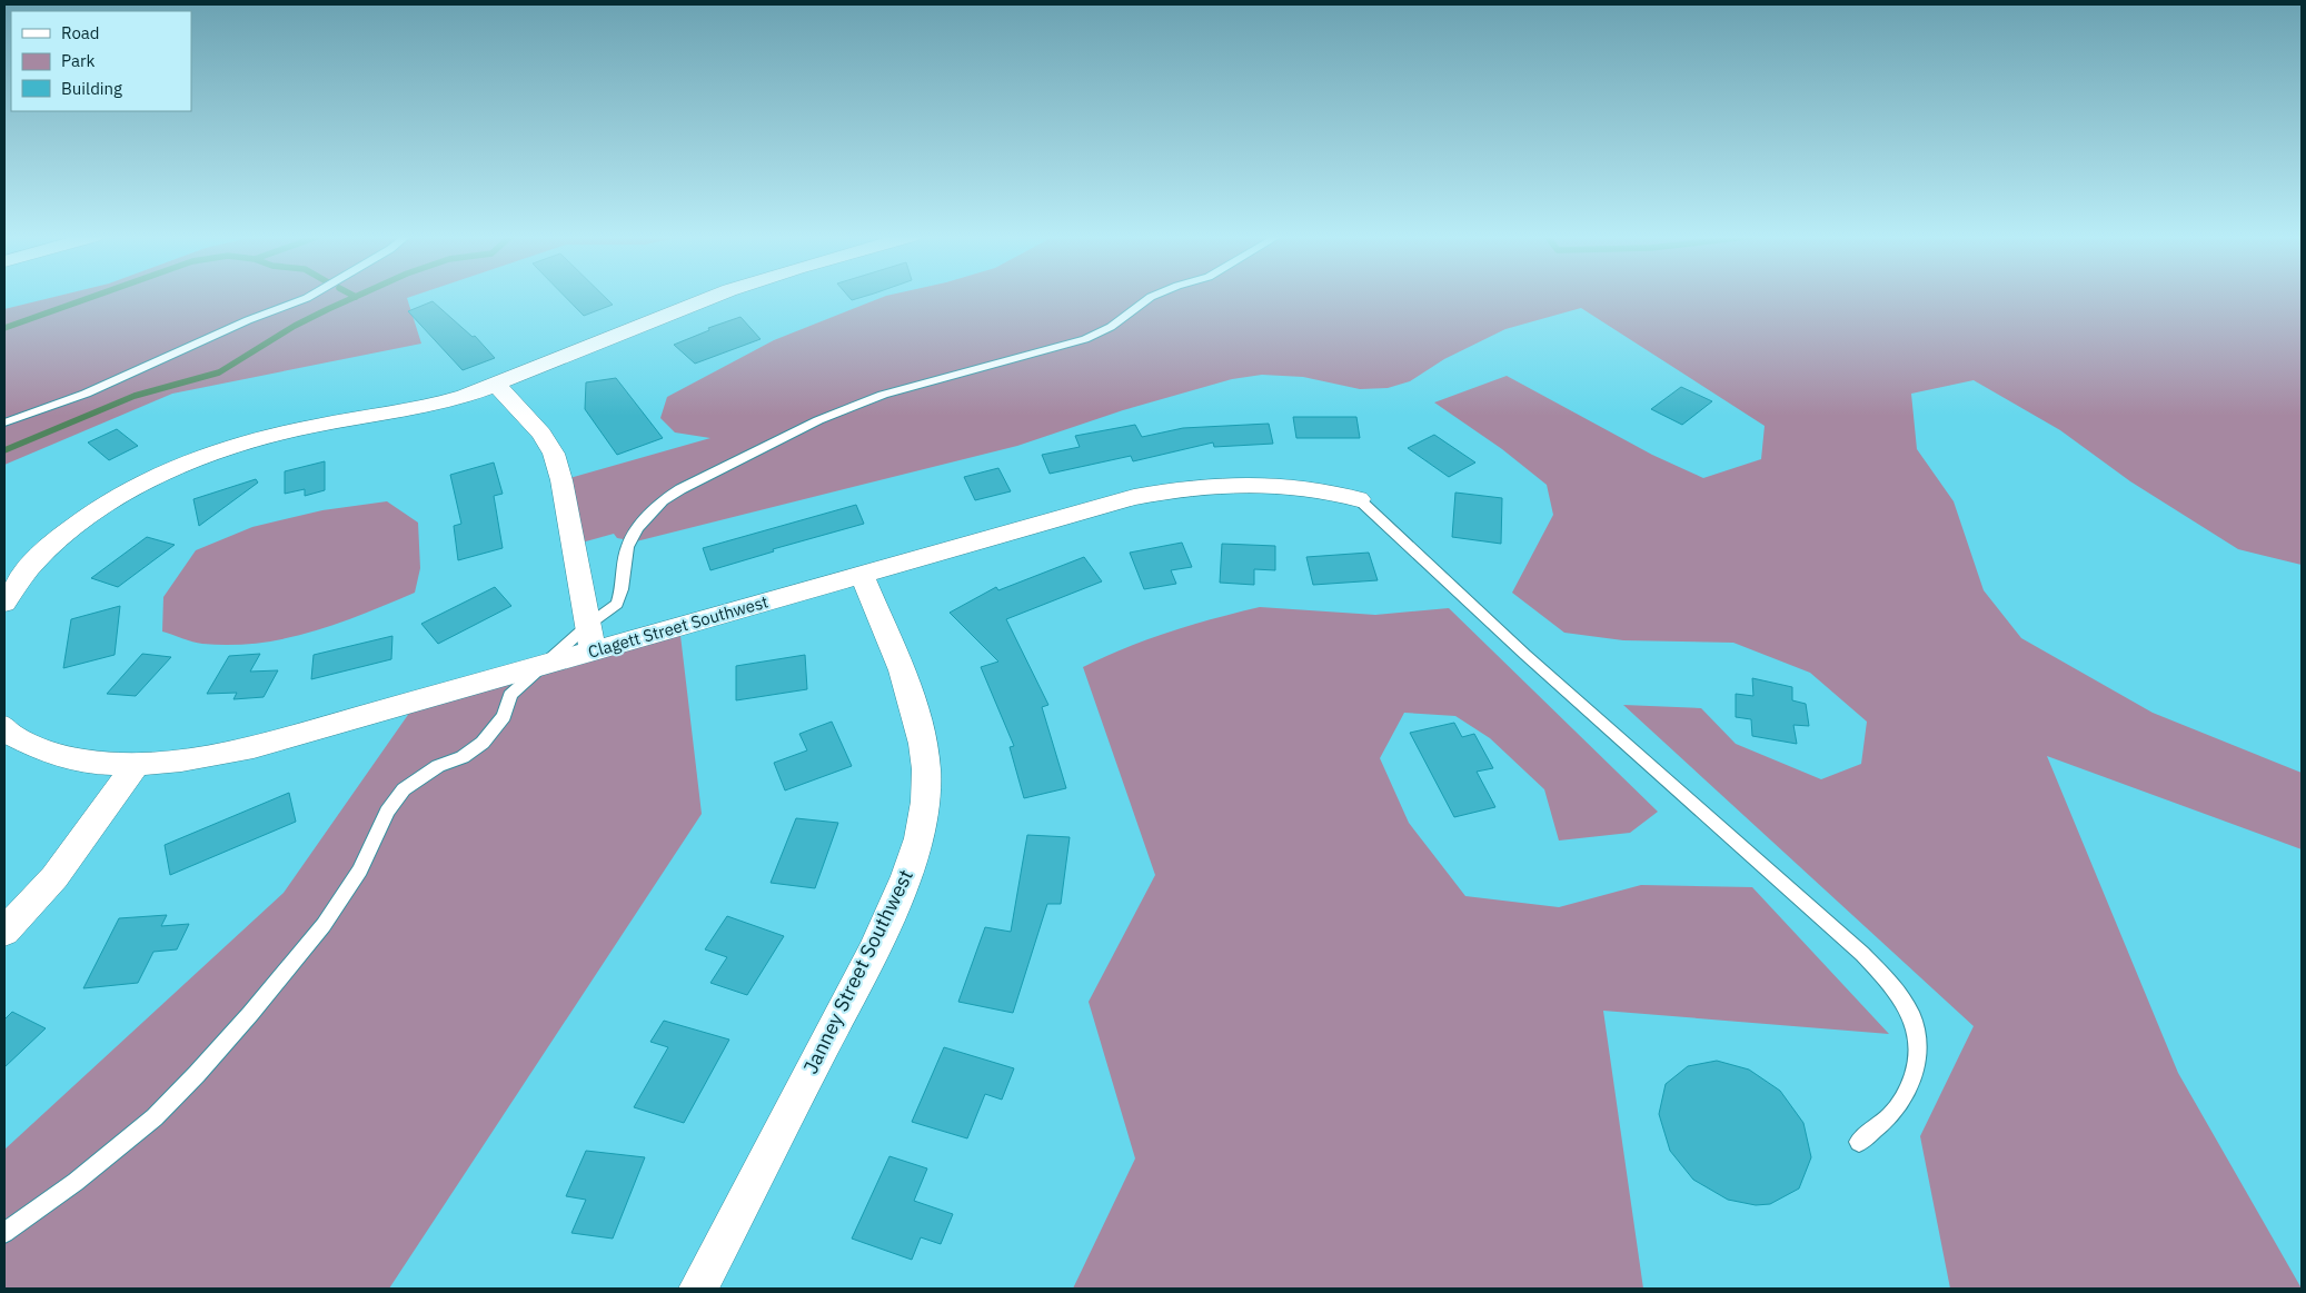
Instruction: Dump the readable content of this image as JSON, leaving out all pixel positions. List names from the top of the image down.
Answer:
{
  "streets": {
    "street": ["Clagett Street Southwest", "Janney Street Southwest"]
  },
  "crossings": [
    ["Clagett Street Southwest", "Janney Street Southwest"]
  ],
  "legend": ["Road", "Park", "Building"]
}
